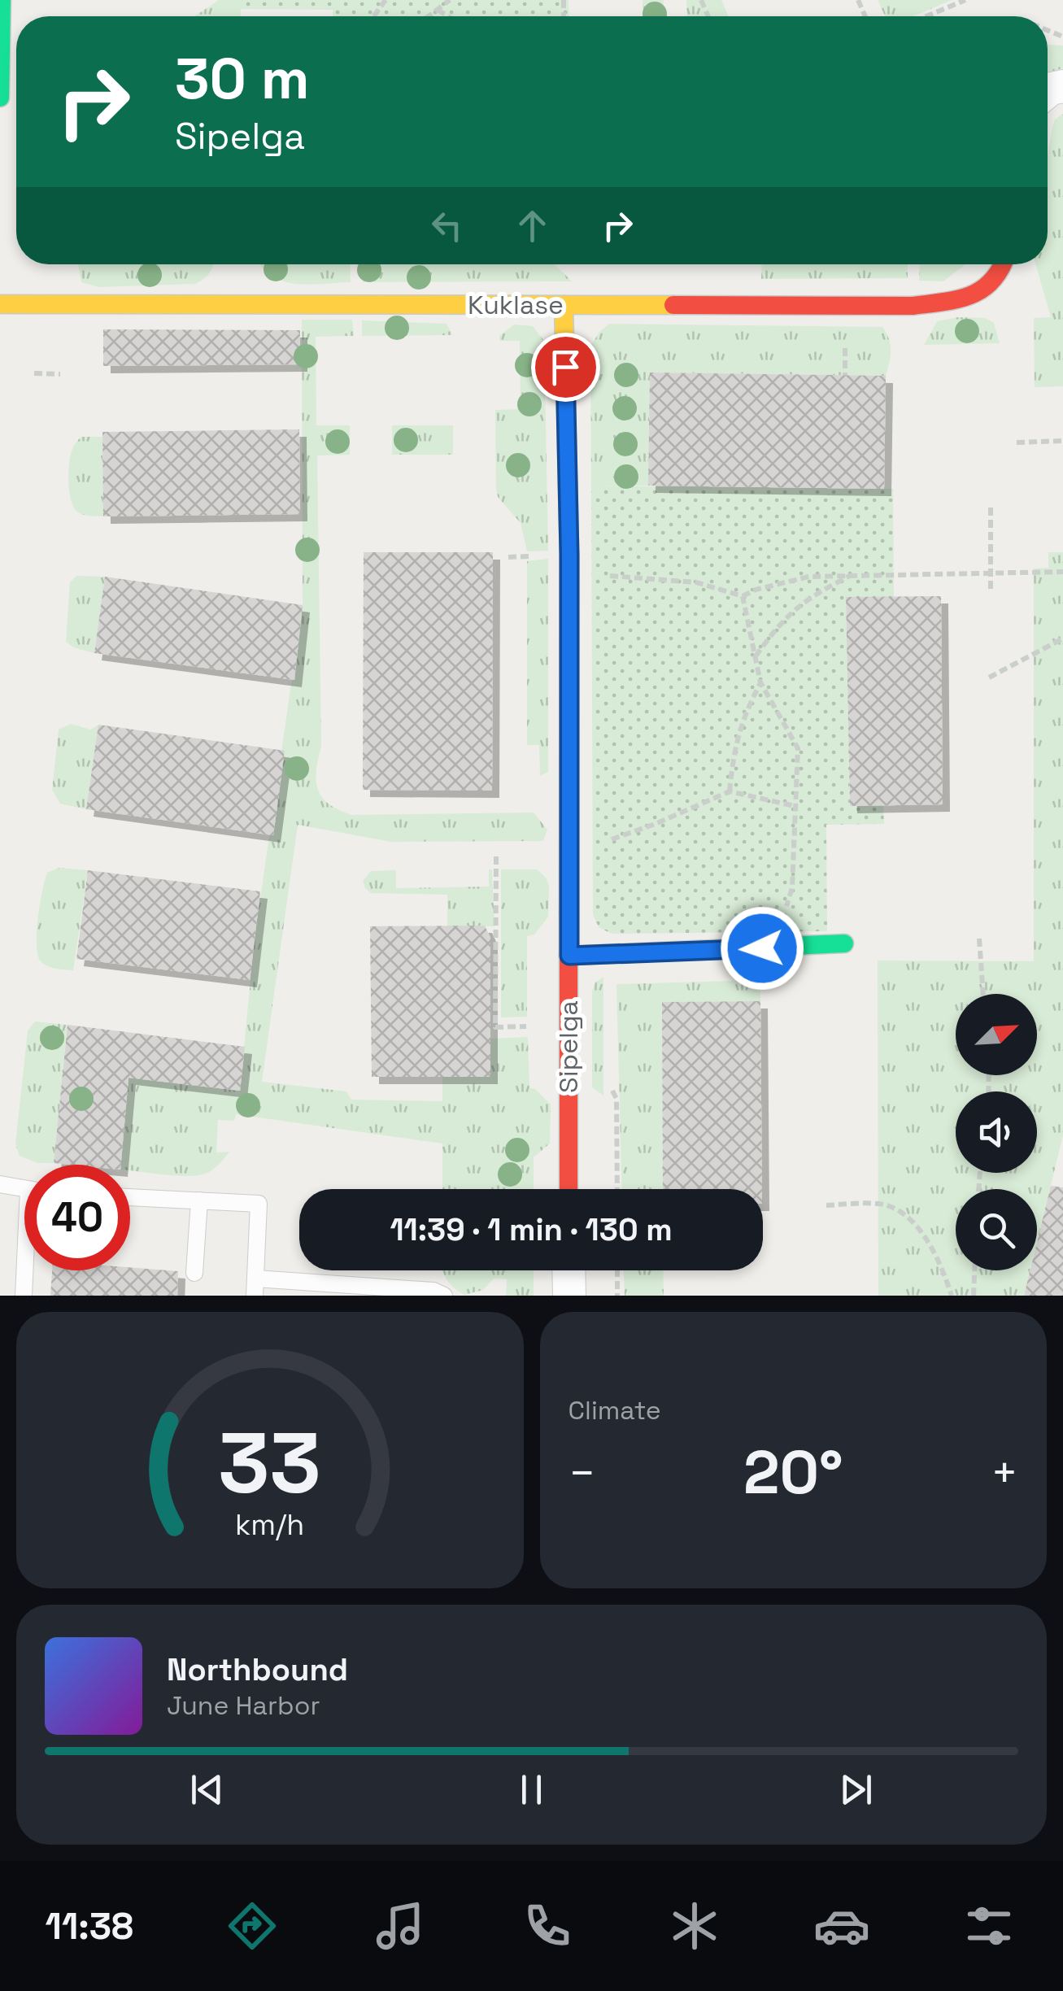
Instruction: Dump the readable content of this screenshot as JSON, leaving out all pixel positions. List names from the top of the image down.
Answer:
{
  "streets": {
    "street": ["Kuklase", "Sipelga"]
  },
  "crossings": [
    ["Kuklase", "Sipelga"]
  ],
  "north": "top right",
  "page": {
    "turn": ["30 m", "Sipelga"],
    "limit": "40",
    "trip": "11:39 · 1 min · 130 m",
    "tile": "Climate",
    "heat": ["−", "20°", "+"],
    "song": ["Northbound", "June Harbor"],
    "tabs": "11:38",
    "gauge": ["33", "km/h"]
  }
}
